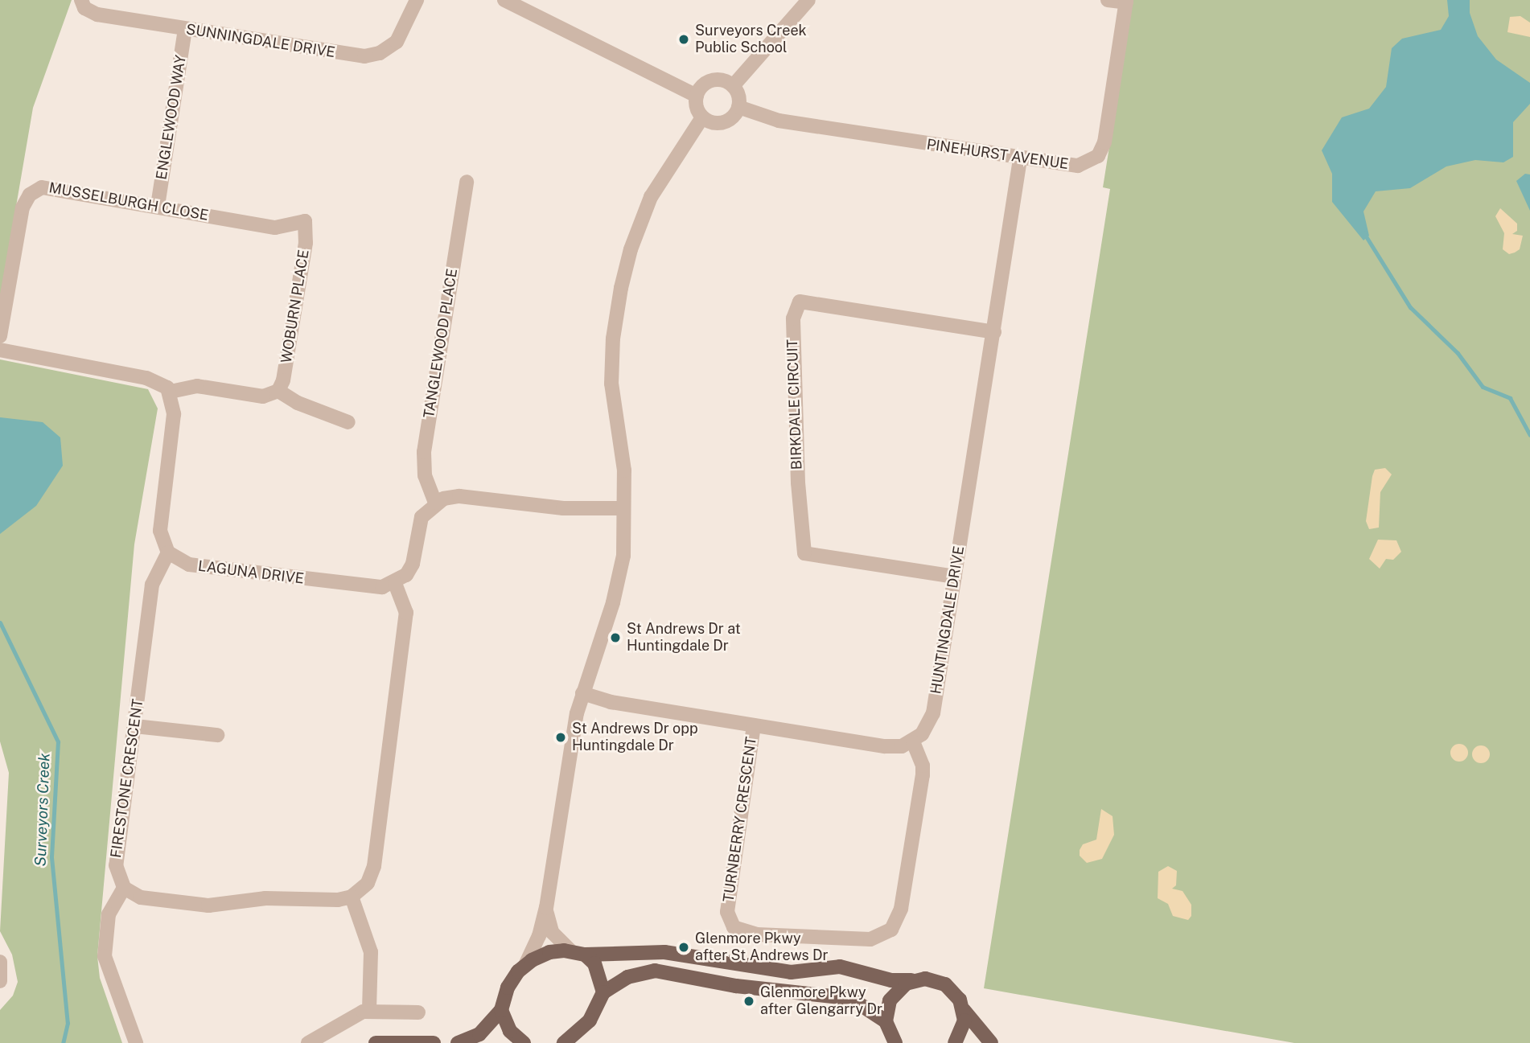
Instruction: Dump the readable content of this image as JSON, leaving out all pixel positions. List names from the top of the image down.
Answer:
{
  "streets": {
    "street": [
      "SUNNINGDALE DRIVE",
      "ENGLEWOOD WAY",
      "PINEHURST AVENUE",
      "MUSSELBURGH CLOSE",
      "WOBURN PLACE",
      "TANGLEWOOD PLACE",
      "BIRKDALE CIRCUIT",
      "LAGUNA DRIVE",
      "HUNTINGDALE DRIVE",
      "FIRESTONE CRESCENT",
      "TURNBERRY CRESCENT"
    ]
  },
  "crossings": [
    ["SUNNINGDALE DRIVE", "ENGLEWOOD WAY"],
    ["ENGLEWOOD WAY", "MUSSELBURGH CLOSE"],
    ["PINEHURST AVENUE", "HUNTINGDALE DRIVE"],
    ["MUSSELBURGH CLOSE", "WOBURN PLACE"],
    ["BIRKDALE CIRCUIT", "HUNTINGDALE DRIVE"],
    ["LAGUNA DRIVE", "FIRESTONE CRESCENT"],
    ["HUNTINGDALE DRIVE", "TURNBERRY CRESCENT"]
  ],
  "water": ["Surveyors Creek"],
  "places": [
    "Surveyors Creek Public School",
    "St Andrews Dr at Huntingdale Dr",
    "St Andrews Dr opp Huntingdale Dr",
    "Glenmore Pkwy after St Andrews Dr",
    "Glenmore Pkwy after Glengarry Dr"
  ]
}
